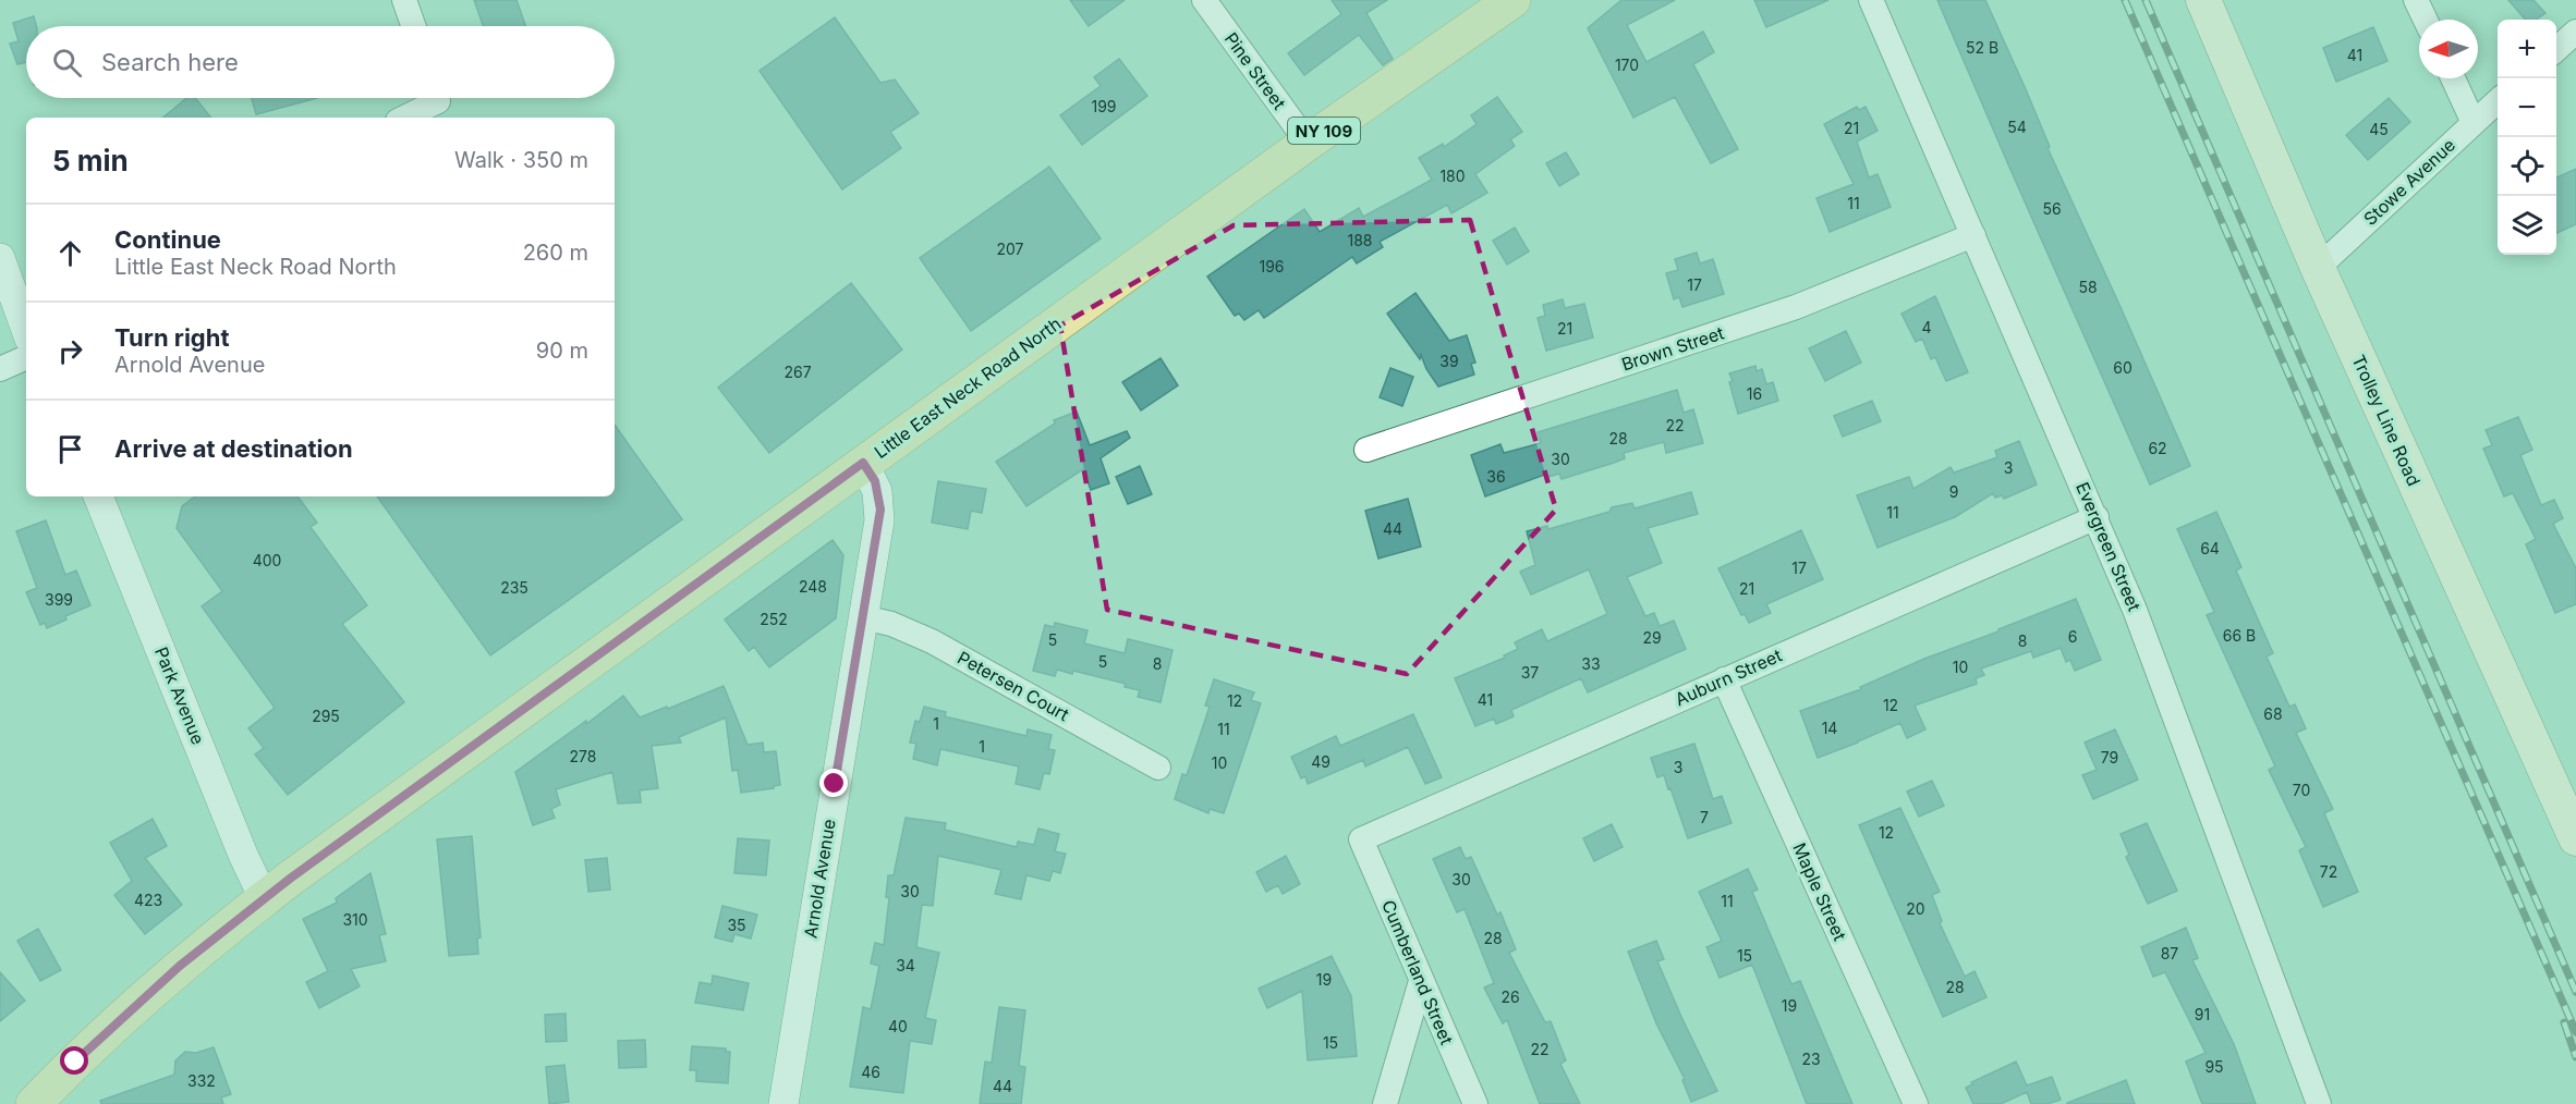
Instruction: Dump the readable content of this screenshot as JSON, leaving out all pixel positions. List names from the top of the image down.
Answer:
{
  "streets": {
    "main road": ["NY 109", "Little East Neck Road North", "Trolley Line Road"],
    "street": [
      "Pine Street",
      "Stowe Avenue",
      "Brown Street",
      "Evergreen Street",
      "Auburn Street",
      "Petersen Court",
      "Park Avenue",
      "Arnold Avenue",
      "Maple Street",
      "Cumberland Street"
    ]
  },
  "crossings": [
    ["Pine Street", "Little East Neck Road North"],
    ["Stowe Avenue", "Trolley Line Road"],
    ["Brown Street", "Evergreen Street"],
    ["Little East Neck Road North", "Park Avenue"],
    ["Little East Neck Road North", "Arnold Avenue"],
    ["Evergreen Street", "Auburn Street"],
    ["Auburn Street", "Maple Street"],
    ["Auburn Street", "Cumberland Street"],
    ["Petersen Court", "Arnold Avenue"]
  ],
  "house_numbers": [
    "52 B",
    "41",
    "170",
    "199",
    "54",
    "21",
    "45",
    "180",
    "11",
    "56",
    "188",
    "207",
    "196",
    "17",
    "58",
    "4",
    "21",
    "39",
    "60",
    "267",
    "16",
    "22",
    "28",
    "62",
    "30",
    "3",
    "36",
    "9",
    "11",
    "44",
    "64",
    "400",
    "17",
    "248",
    "235",
    "21",
    "399",
    "252",
    "66 B",
    "6",
    "29",
    "5",
    "8",
    "5",
    "8",
    "33",
    "10",
    "37",
    "41",
    "12",
    "12",
    "68",
    "295",
    "1",
    "14",
    "11",
    "1",
    "278",
    "79",
    "49",
    "10",
    "3",
    "70",
    "7",
    "12",
    "72",
    "30",
    "30",
    "423",
    "11",
    "20",
    "310",
    "35",
    "28",
    "87",
    "15",
    "34",
    "19",
    "28",
    "26",
    "19",
    "91",
    "40",
    "15",
    "22",
    "23",
    "95",
    "46",
    "332",
    "44"
  ],
  "north": "left",
  "page": {
    "map_buttons": ["+", "−"],
    "search": "Search here",
    "heading": ["5 min", "Walk · 350 m"],
    "list": [
      ["Continue", "Little East Neck Road North", "260 m"],
      ["Turn right", "Arnold Avenue", "90 m"],
      "Arrive at destination"
    ]
  }
}
